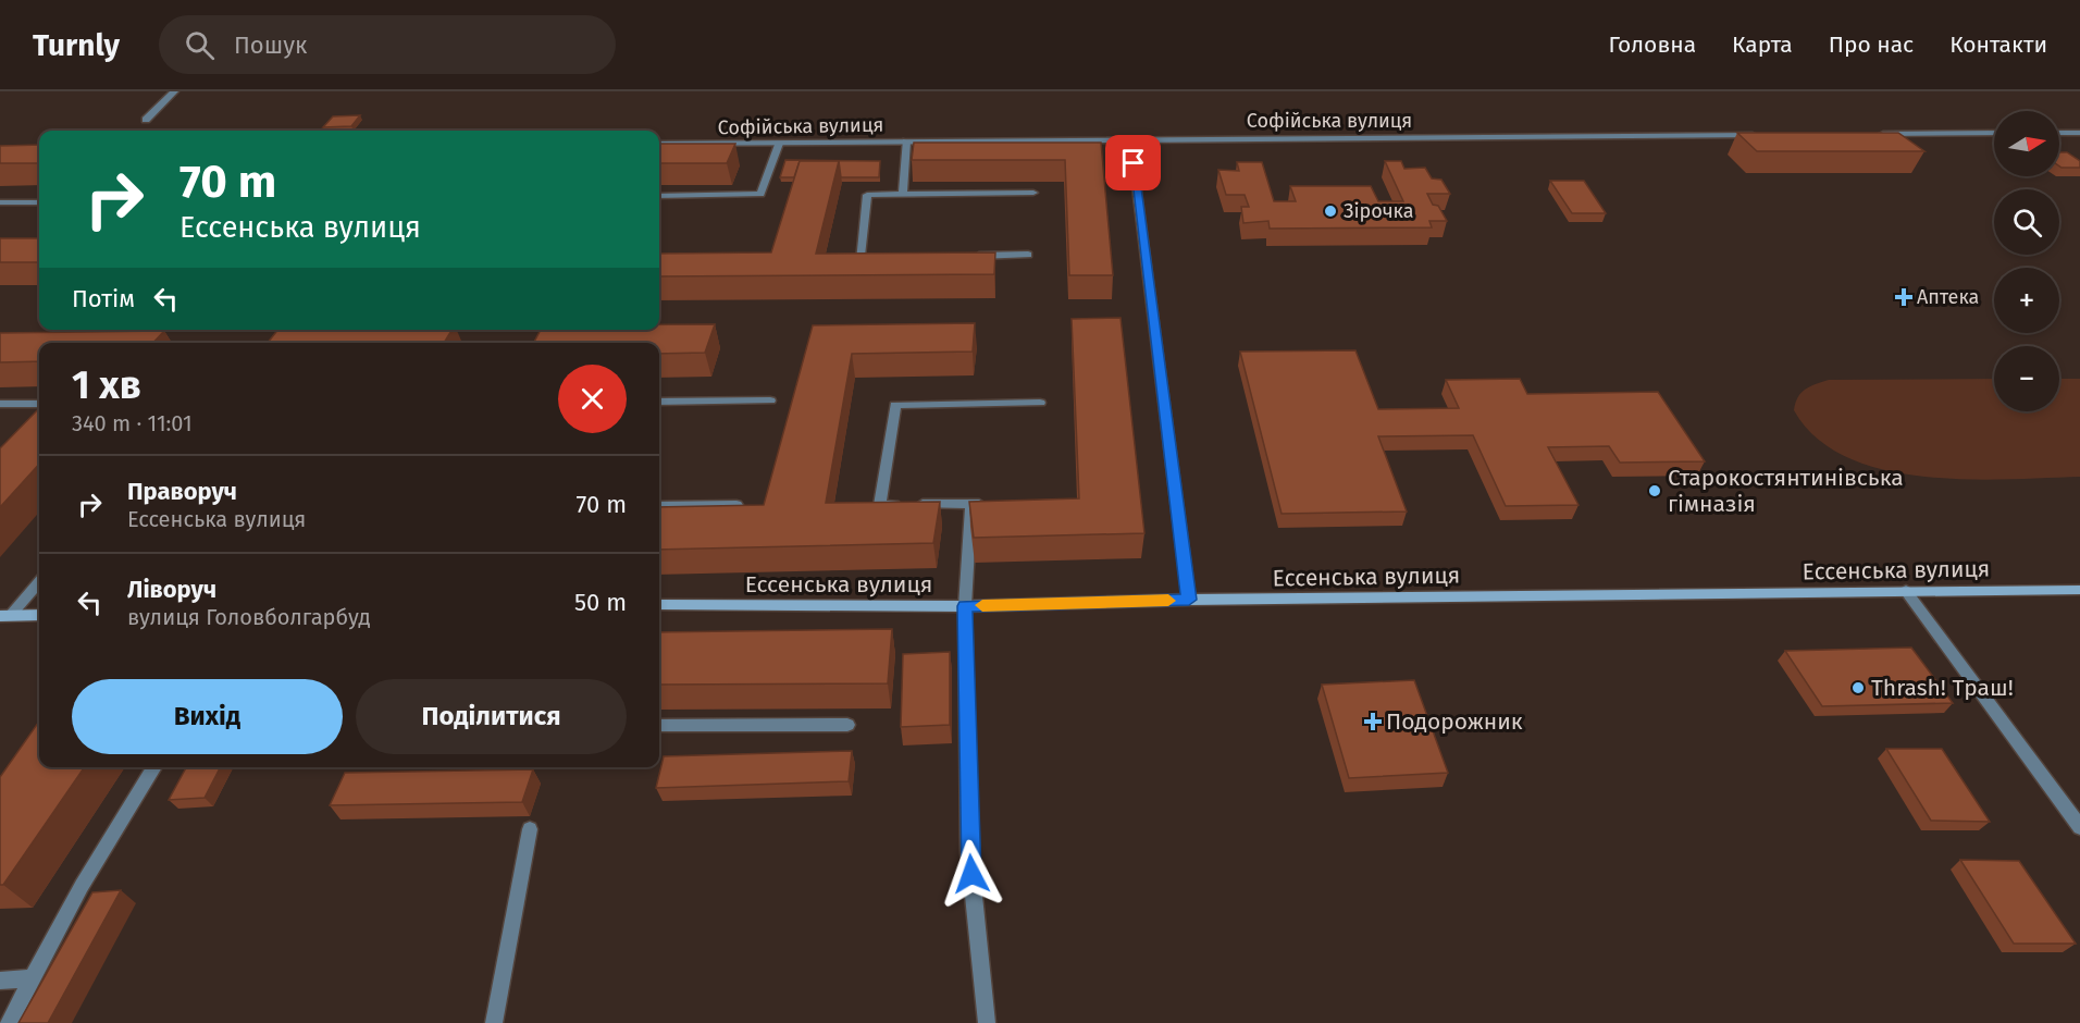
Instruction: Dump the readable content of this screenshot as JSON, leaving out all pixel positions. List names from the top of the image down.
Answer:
{
  "streets": {
    "street": ["Софійська вулиця", "Ессенська вулиця"]
  },
  "places": {
    "other": ["Зірочка", "Старокостянтинівська гімназія", "Thrash! Траш!"],
    "health": ["Аптека", "Подорожник"]
  },
  "north": "right",
  "page": {
    "header": "Turnly",
    "search": "Пошук",
    "nav": [
      "Головна",
      "Карта",
      "Про нас",
      "Контакти"
    ],
    "map_buttons": ["+", "−"],
    "turn": ["70 m", "Ессенська вулиця"],
    "then": "Потім",
    "heading": ["1 хв", "340 m · 11:01"],
    "list": [
      {
        "name": "Праворуч",
        "note": "Ессенська вулиця",
        "value": "70 m"
      },
      {
        "name": "Ліворуч",
        "note": "вулиця Головболгарбуд",
        "value": "50 m"
      }
    ],
    "buttons": ["Вихід", "Поділитися"]
  }
}
